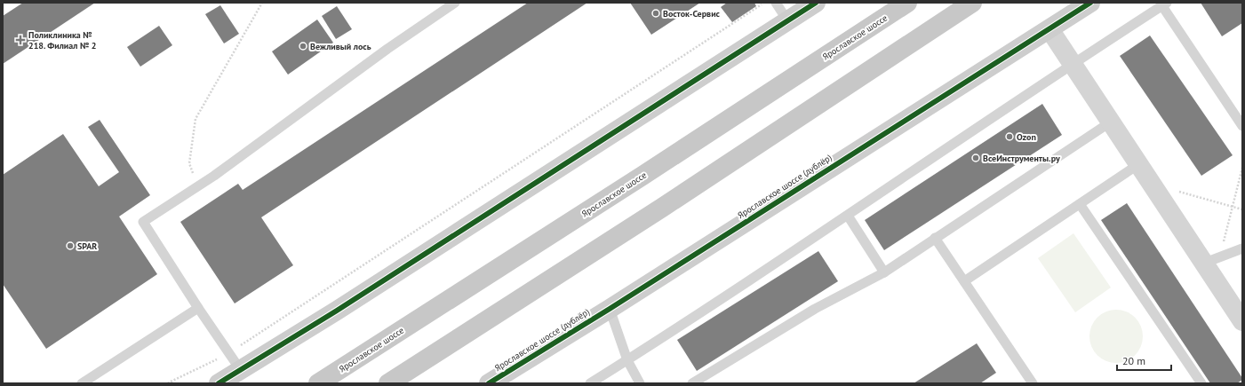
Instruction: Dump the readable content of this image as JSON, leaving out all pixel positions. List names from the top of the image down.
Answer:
{
  "streets": {
    "main road": ["Ярославское шоссе"],
    "street": ["Ярославское шоссе (дублёр)"]
  },
  "places": {
    "other": [
      "Восток-Сервис",
      "Вежливый лось",
      "Ozon",
      "ВсеИнструменты.ру",
      "SPAR"
    ],
    "health": ["Поликлиника № 218. Филиал № 2"]
  },
  "scale_bar": "20 m"
}
